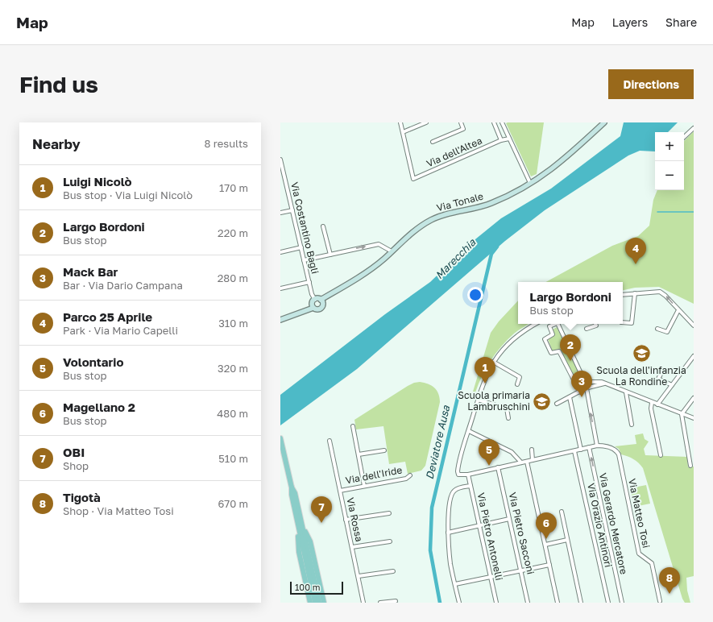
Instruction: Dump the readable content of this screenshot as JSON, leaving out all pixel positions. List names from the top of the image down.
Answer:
{
  "streets": {
    "street": [
      "Via dell'Altea",
      "Via Tonale",
      "Via Costantino Bagli",
      "Via dell'Iride",
      "Via Matteo Tosi",
      "Via Rossa",
      "Via Gerardo Mercatore",
      "Via Orazio Antinori",
      "Via Pietro Sacconi",
      "Via Pietro Antonelli"
    ]
  },
  "crossings": [
    ["Via Tonale", "Via Costantino Bagli"],
    ["Via dell'Iride", "Via Rossa"],
    ["Via Matteo Tosi", "Via Gerardo Mercatore"],
    ["Via Matteo Tosi", "Via Orazio Antinori"],
    ["Via Matteo Tosi", "Via Pietro Sacconi"],
    ["Via Matteo Tosi", "Via Pietro Antonelli"]
  ],
  "one_way": ["Via Gerardo Mercatore"],
  "water": ["Marecchia", "Deviatore Ausa"],
  "places": {
    "school or university": ["Scuola dell'infanzia La Rondine", "Scuola primaria Lambruschini"]
  },
  "scale_bar": "100 m",
  "page": {
    "header": "Map",
    "nav": ["Map", "Layers", "Share"],
    "buttons": "Directions",
    "title": "Find us",
    "heading": ["Nearby", "8 results"],
    "map_buttons": ["+", "−"],
    "list": [
      {
        "mark": "1",
        "name": "Luigi Nicolò",
        "note": "Bus stop · Via Luigi Nicolò",
        "value": "170 m"
      },
      {
        "mark": "2",
        "name": "Largo Bordoni",
        "note": "Bus stop",
        "value": "220 m"
      },
      {
        "mark": "3",
        "name": "Mack Bar",
        "note": "Bar · Via Dario Campana",
        "value": "280 m"
      },
      {
        "mark": "4",
        "name": "Parco 25 Aprile",
        "note": "Park · Via Mario Capelli",
        "value": "310 m"
      },
      {
        "mark": "5",
        "name": "Volontario",
        "note": "Bus stop",
        "value": "320 m"
      },
      {
        "mark": "6",
        "name": "Magellano 2",
        "note": "Bus stop",
        "value": "480 m"
      },
      {
        "mark": "7",
        "name": "OBI",
        "note": "Shop",
        "value": "510 m"
      },
      {
        "mark": "8",
        "name": "Tigotà",
        "note": "Shop · Via Matteo Tosi",
        "value": "670 m"
      }
    ],
    "pins": [
      "4",
      "2",
      "1",
      "3",
      "5",
      "7",
      "6",
      "8"
    ],
    "popup": ["Largo Bordoni", "Bus stop"],
    "scale": "100 m"
  }
}
